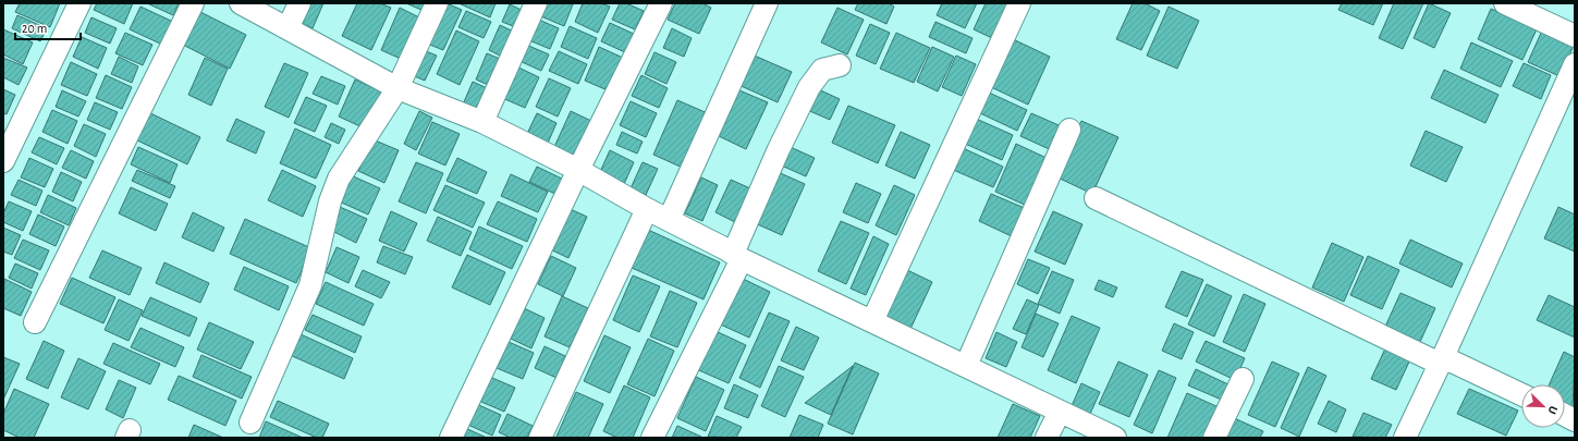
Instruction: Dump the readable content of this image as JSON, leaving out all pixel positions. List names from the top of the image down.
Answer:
{
  "scale_bar": "20 m",
  "north": "bottom right"
}
